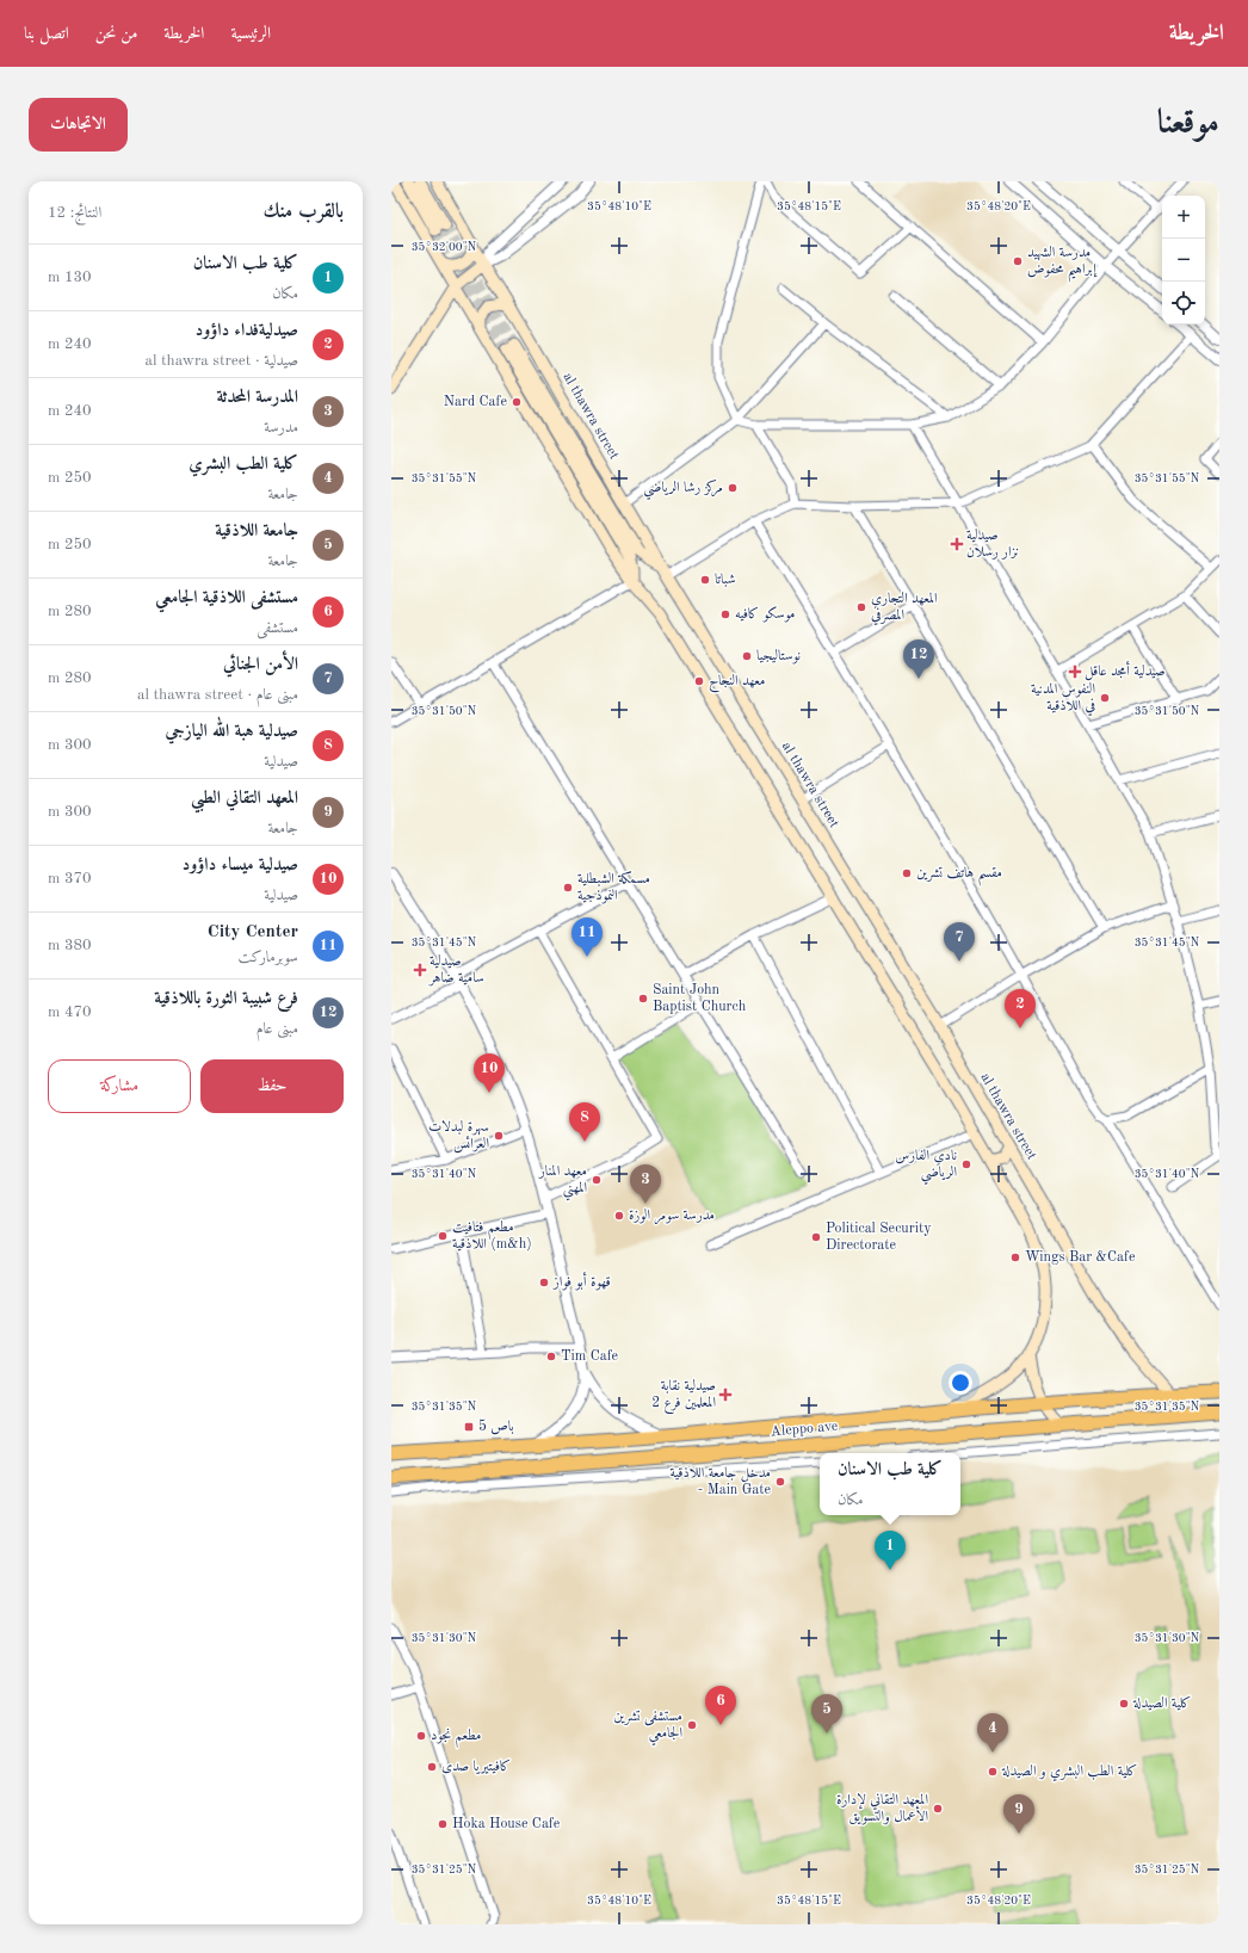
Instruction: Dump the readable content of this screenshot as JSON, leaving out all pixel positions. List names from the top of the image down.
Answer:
{
  "streets": {
    "main road": ["al thawra street", "Aleppo ave"]
  },
  "crossings": [
    ["al thawra street", "Aleppo ave"]
  ],
  "places": {
    "other": [
      "مدرسة الشهيد إبراهيم محفوض",
      "Nard Cafe",
      "مركز رشا الرياضي",
      "شباتا",
      "المعهد التجاري المصرفي",
      "موسكو كافيه",
      "نوستاليجيا",
      "معهد النجاح",
      "النفوس المدنية في اللاذقية",
      "مقسم هاتف تشرين",
      "مسمكة الشبطلية النموذجية",
      "Saint John Baptist Church",
      "سهرة لبدلات العرائس",
      "نادي الفارس الرياضي",
      "معهد المنار المهني",
      "مدرسة سومر الوزة",
      "مطعم فتافيت اللاذقية (m&h)",
      "Political Security Directorate",
      "Wings Bar &Cafe",
      "قهوة أبو فواز",
      "Tim Cafe",
      "مدخل جامعة اللاذقية - Main Gate",
      "كلية الصيدلة",
      "مستشفى تشرين الجامعي",
      "مطعم نجود",
      "كافيتيريا صدى",
      "كلية الطب البشري و الصيدلة",
      "المعهد التقاني لإدارة الأعمال والتسويق",
      "Hoka House Cafe"
    ],
    "health": [
      "صيدلية نزار رسلان",
      "صيدلية أمجد عاقل",
      "صيدلية سامية ضاهر",
      "صيدلية نقابة المعلمين فرع 2"
    ],
    "transit": ["باص 5"]
  },
  "page": {
    "header": "الخريطة",
    "nav": [
      "الرئيسية",
      "الخريطة",
      "من نحن",
      "اتصل بنا"
    ],
    "title": "موقعنا",
    "buttons": [
      "الاتجاهات",
      ["حفظ", "مشاركة"]
    ],
    "heading": ["بالقرب منك", "النتائج: 12"],
    "map_buttons": ["+", "−"],
    "list": [
      {
        "mark": "1",
        "name": "كلية طب الاسنان",
        "note": "مكان",
        "value": "130 m"
      },
      {
        "mark": "2",
        "name": "صيدليةفداء داؤود",
        "note": "صيدلية · al thawra street",
        "value": "240 m"
      },
      {
        "mark": "3",
        "name": "المدرسة المحدثة",
        "note": "مدرسة",
        "value": "240 m"
      },
      {
        "mark": "4",
        "name": "كلية الطب البشري",
        "note": "جامعة",
        "value": "250 m"
      },
      {
        "mark": "5",
        "name": "جامعة اللاذقية",
        "note": "جامعة",
        "value": "250 m"
      },
      {
        "mark": "6",
        "name": "مستشفى اللاذقية الجامعي",
        "note": "مستشفى",
        "value": "280 m"
      },
      {
        "mark": "7",
        "name": "الأمن الجنائي",
        "note": "مبنى عام · al thawra street",
        "value": "280 m"
      },
      {
        "mark": "8",
        "name": "صيدلية هبة الله اليازجي",
        "note": "صيدلية",
        "value": "300 m"
      },
      {
        "mark": "9",
        "name": "المعهد التقاني الطبي",
        "note": "جامعة",
        "value": "300 m"
      },
      {
        "mark": "10",
        "name": "صيدلية ميساء داؤود",
        "note": "صيدلية",
        "value": "370 m"
      },
      {
        "mark": "11",
        "name": "City Center",
        "note": "سوبرماركت",
        "value": "380 m"
      },
      {
        "mark": "12",
        "name": "فرع شبيبة الثورة باللاذقية",
        "note": "مبنى عام",
        "value": "470 m"
      }
    ],
    "pins": [
      "12",
      "11",
      "7",
      "2",
      "10",
      "8",
      "3",
      "1",
      "6",
      "5",
      "4",
      "9"
    ],
    "popup": ["كلية طب الاسنان", "مكان"]
  },
  "coordinates": [
    "35°48'10\"E",
    "35°48'15\"E",
    "35°48'20\"E",
    "35°32'00\"N",
    "35°31'55\"N",
    "35°31'50\"N",
    "35°31'45\"N",
    "35°31'40\"N",
    "35°31'35\"N",
    "35°31'30\"N",
    "35°31'25\"N"
  ]
}
